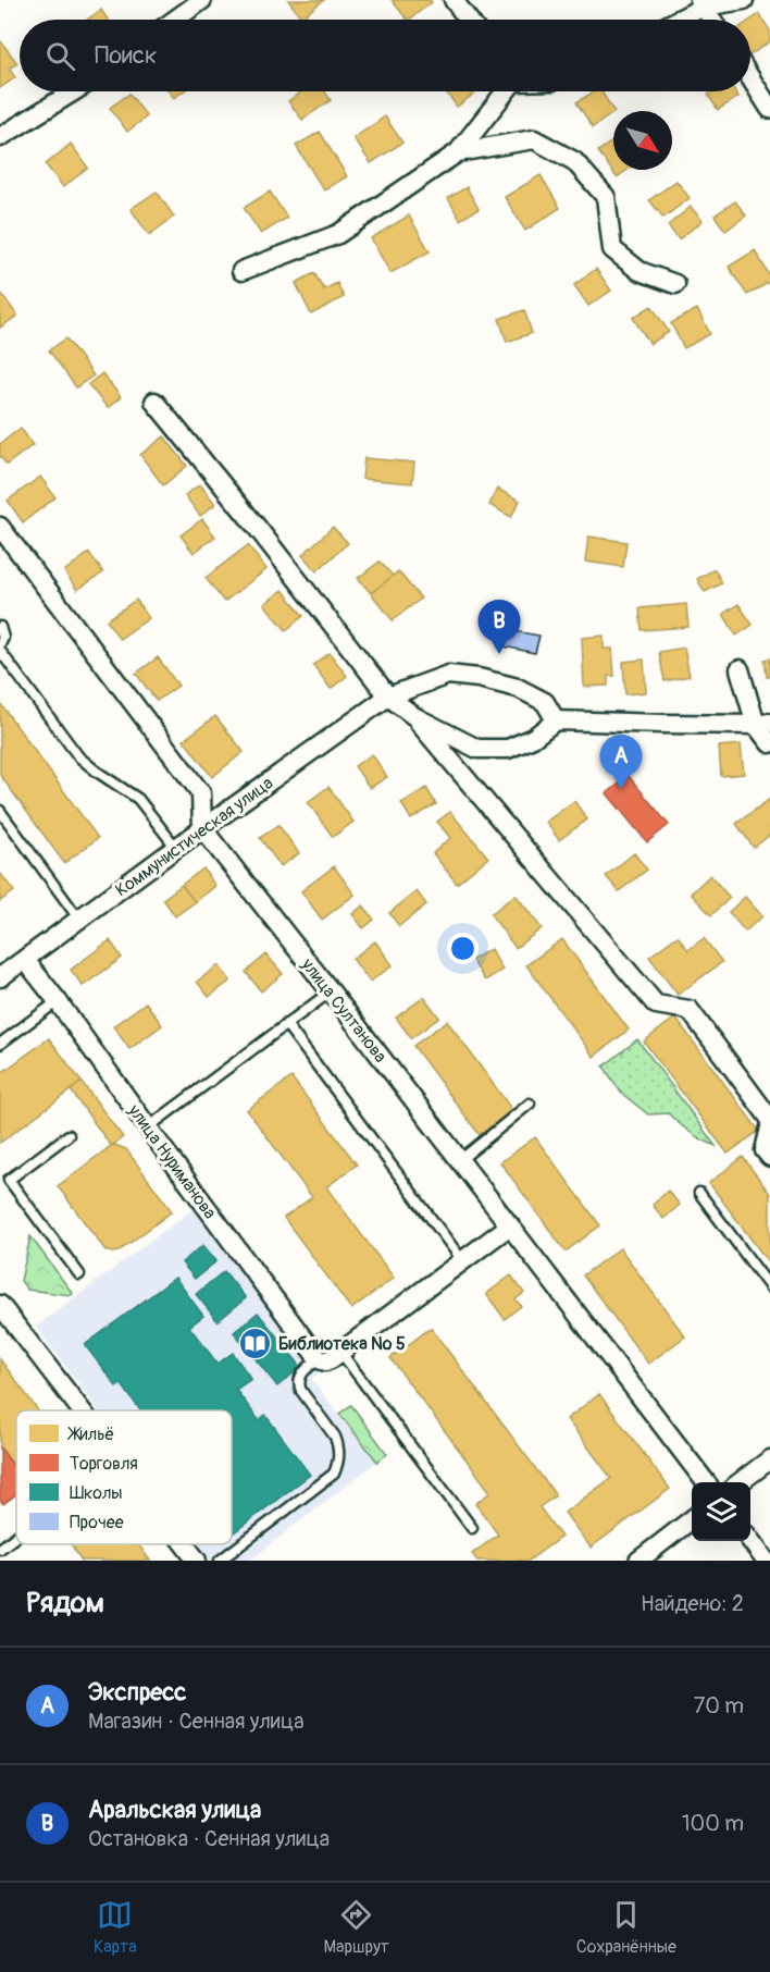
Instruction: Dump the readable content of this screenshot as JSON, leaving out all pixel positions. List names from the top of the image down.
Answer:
{
  "streets": {
    "street": ["Коммунистическая улица", "улица Султанова", "улица Нуриманова"]
  },
  "crossings": [
    ["Коммунистическая улица", "улица Султанова"],
    ["Коммунистическая улица", "улица Нуриманова"]
  ],
  "places": {
    "library": ["Библиотека № 5"]
  },
  "legend": [
    "Жильё",
    "Торговля",
    "Школы",
    "Прочее"
  ],
  "north": "bottom right",
  "page": {
    "search": "Поиск",
    "pins": ["B", "A"],
    "heading": ["Рядом", "Найдено: 2"],
    "list": [
      {
        "mark": "A",
        "name": "Экспресс",
        "note": "Магазин · Сенная улица",
        "value": "70 m"
      },
      {
        "mark": "B",
        "name": "Аральская улица",
        "note": "Остановка · Сенная улица",
        "value": "100 m"
      }
    ],
    "nav": ["Карта", "Маршрут", "Сохранённые"]
  }
}
